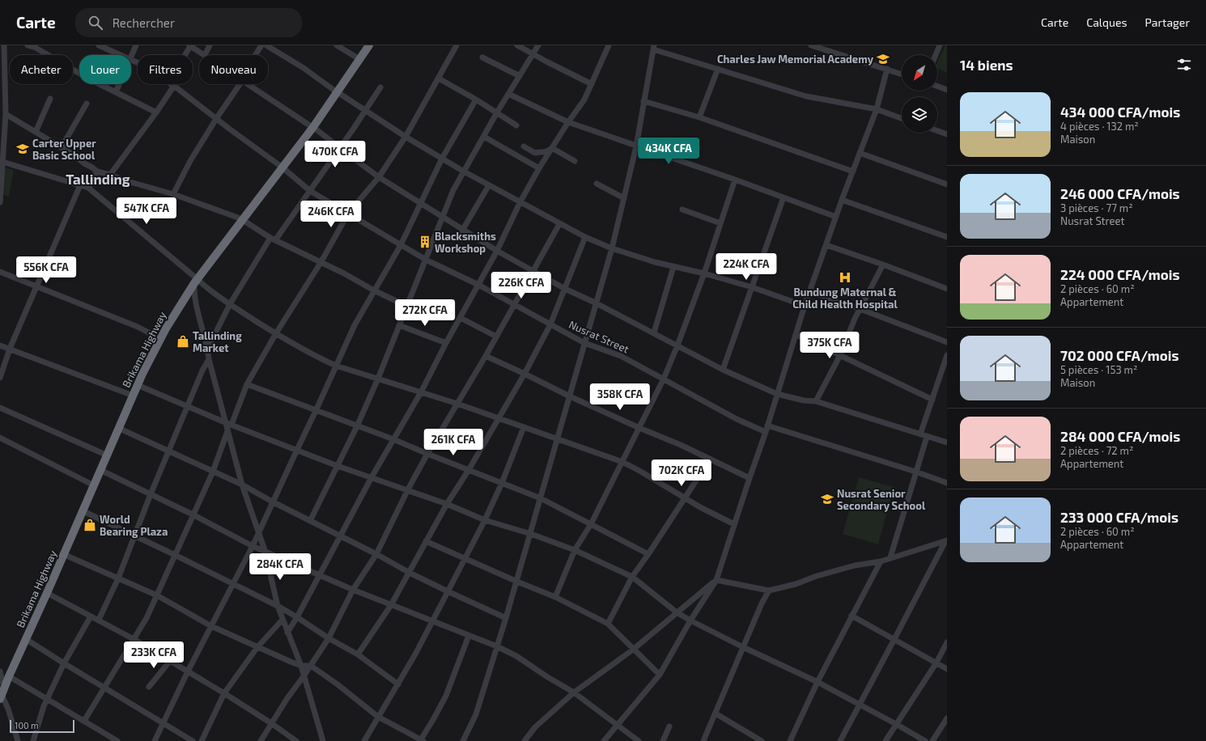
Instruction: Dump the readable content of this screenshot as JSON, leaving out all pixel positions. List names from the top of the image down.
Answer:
{
  "streets": {
    "highway": ["Brikama Highway"],
    "street": ["Nusrat Street"]
  },
  "crossings": [
    ["Nusrat Street", "Brikama Highway"]
  ],
  "districts": ["Tallinding"],
  "places": {
    "school or university": ["Charles Jaw Memorial Academy", "Carter Upper Basic School", "Nusrat Senior Secondary School"],
    "building": ["Blacksmiths Workshop"],
    "hospital": ["Bundung Maternal & Child Health Hospital"],
    "shop": ["Tallinding Market", "World Bearing Plaza"]
  },
  "scale_bar": "100 m",
  "north": "bottom left",
  "page": {
    "header": "Carte",
    "search": "Rechercher",
    "nav": ["Carte", "Calques", "Partager"],
    "heading": "14 biens",
    "chip": [
      "Acheter",
      "Louer",
      "Filtres",
      "Nouveau"
    ],
    "list": [
      {
        "name": "434 000 CFA/mois",
        "note": "4 pièces · 132 m² · Maison"
      },
      {
        "name": "246 000 CFA/mois",
        "note": "3 pièces · 77 m² · Nusrat Street"
      },
      {
        "name": "224 000 CFA/mois",
        "note": "2 pièces · 60 m² · Appartement"
      },
      {
        "name": "702 000 CFA/mois",
        "note": "5 pièces · 153 m² · Maison"
      },
      {
        "name": "284 000 CFA/mois",
        "note": "2 pièces · 72 m² · Appartement"
      },
      {
        "name": "233 000 CFA/mois",
        "note": "2 pièces · 60 m² · Appartement"
      }
    ],
    "price": [
      "434K CFA",
      "470K CFA",
      "547K CFA",
      "246K CFA",
      "224K CFA",
      "556K CFA",
      "226K CFA",
      "272K CFA",
      "375K CFA",
      "358K CFA",
      "261K CFA",
      "702K CFA",
      "284K CFA",
      "233K CFA"
    ],
    "scale": "100 m"
  }
}
